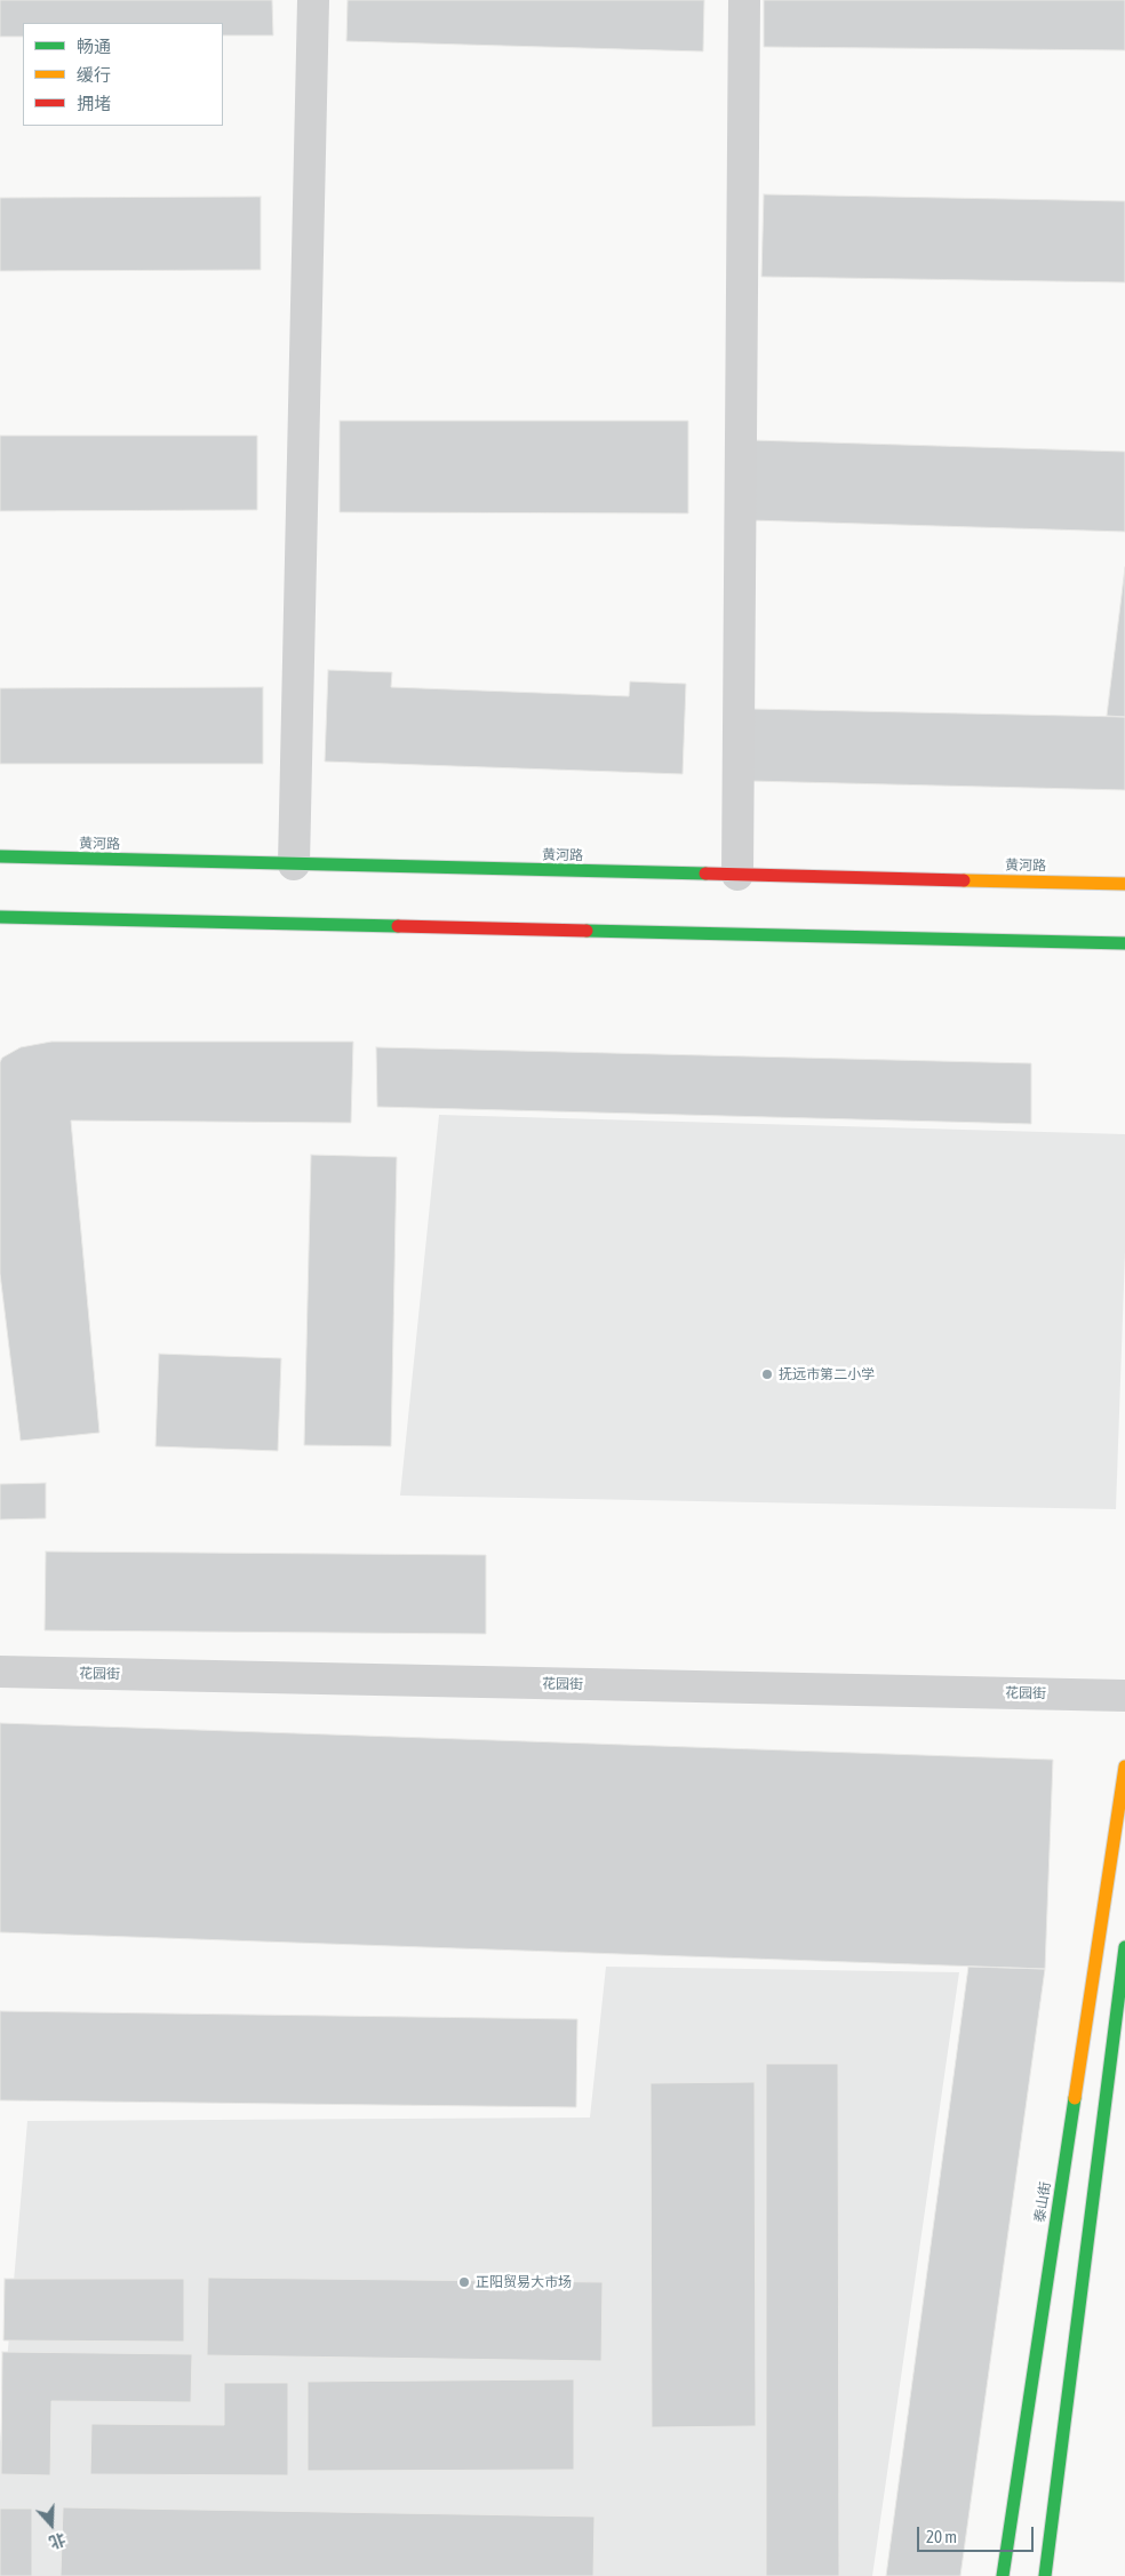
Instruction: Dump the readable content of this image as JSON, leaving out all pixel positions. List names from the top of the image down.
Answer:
{
  "streets": {
    "main road": ["黄河路", "泰山街"],
    "street": ["花园街"]
  },
  "places": ["抚远市第二小学", "正阳贸易大市场"],
  "legend": ["畅通", "缓行", "拥堵"],
  "scale_bar": "20 m",
  "north": "bottom"
}
